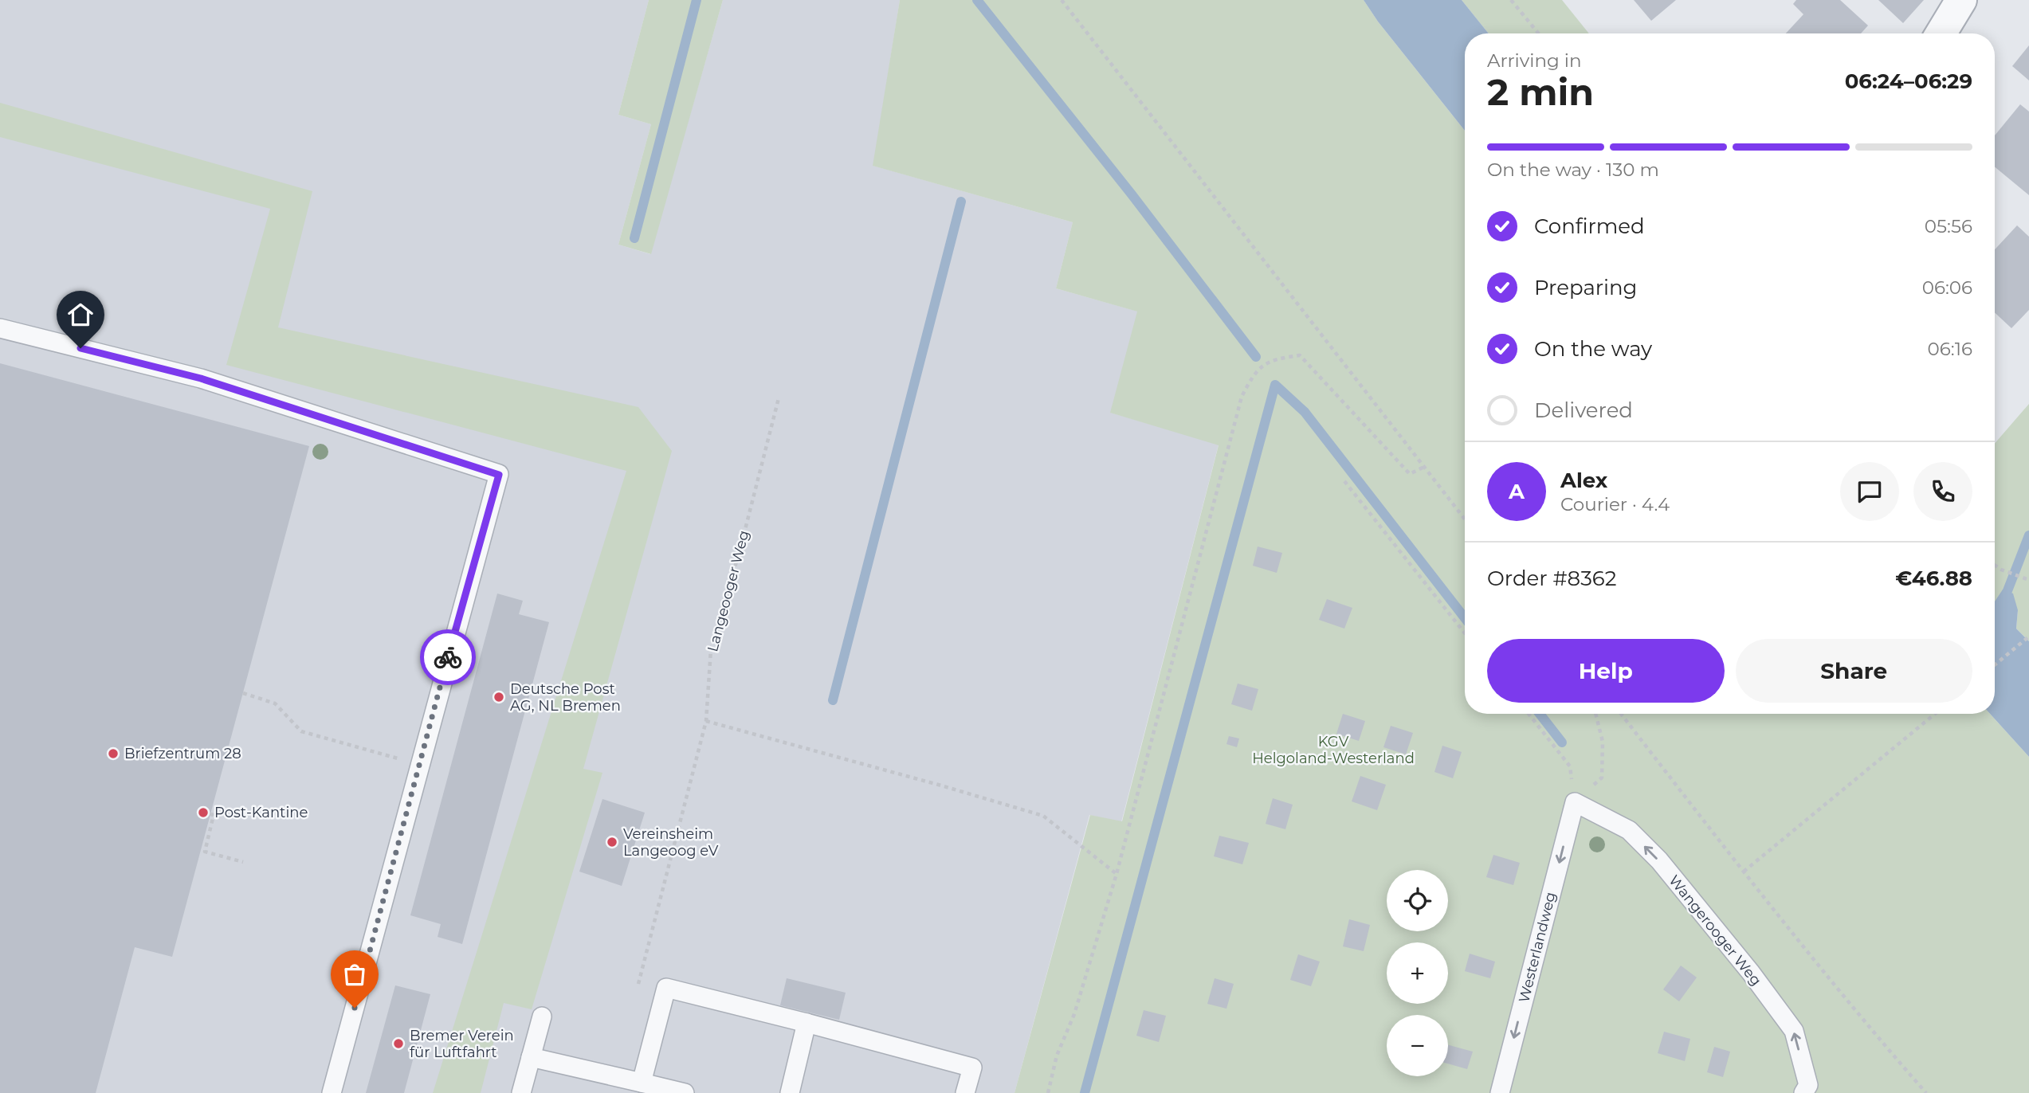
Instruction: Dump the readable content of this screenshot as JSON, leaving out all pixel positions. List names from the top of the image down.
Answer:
{
  "streets": {
    "lane": ["Wangerooger Weg", "Westerlandweg"],
    "path": ["Langeooger Weg"]
  },
  "crossings": [
    ["Wangerooger Weg", "Westerlandweg"]
  ],
  "one_way": ["Wangerooger Weg", "Westerlandweg"],
  "parks": ["KGV Helgoland-Westerland"],
  "places": [
    "Deutsche Post AG, NL Bremen",
    "Briefzentrum 28",
    "Post-Kantine",
    "Vereinsheim Langeoog eV",
    "Bremer Verein für Luftfahrt"
  ],
  "page": {
    "heading": ["2 min", "Arriving in", "06:24–06:29"],
    "panel": [
      "Alex",
      "Courier · 4.4",
      "Order #8362",
      "€46.88"
    ],
    "bar": "On the way · 130 m",
    "list": [
      ["Confirmed", "05:56"],
      ["Preparing", "06:06"],
      ["On the way", "06:16"],
      "Delivered"
    ],
    "round": "A",
    "buttons": ["Help", "Share"],
    "map_buttons": ["+", "−"]
  }
}
